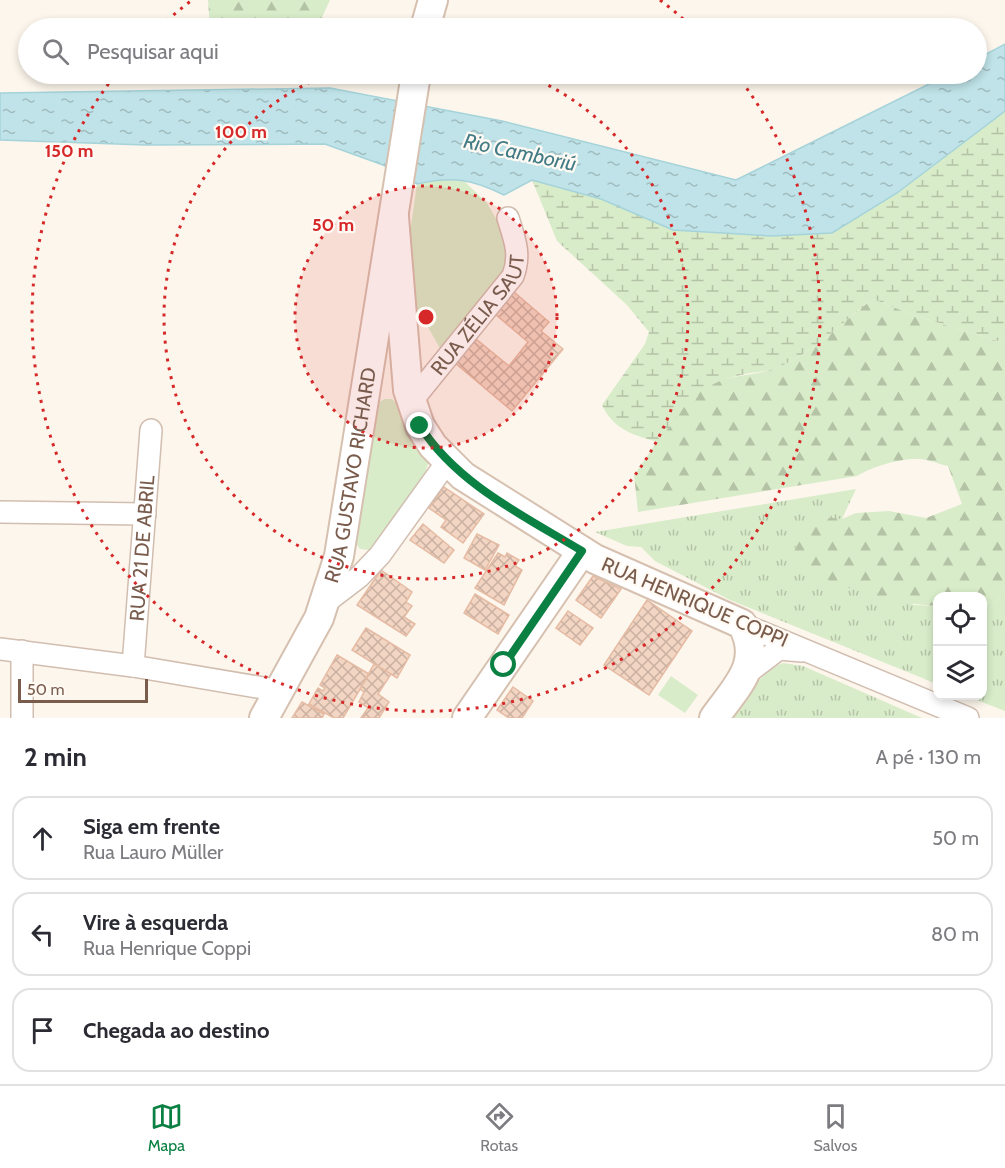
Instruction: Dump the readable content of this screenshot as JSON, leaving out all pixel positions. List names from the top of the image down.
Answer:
{
  "streets": {
    "main road": ["RUA GUSTAVO RICHARD", "RUA HENRIQUE COPPI"],
    "street": ["RUA ZÉLIA SAUT", "RUA 21 DE ABRIL"]
  },
  "crossings": [
    ["RUA ZÉLIA SAUT", "RUA GUSTAVO RICHARD"],
    ["RUA ZÉLIA SAUT", "RUA HENRIQUE COPPI"],
    ["RUA GUSTAVO RICHARD", "RUA HENRIQUE COPPI"]
  ],
  "water": ["Rio Camboriú"],
  "scale_bar": "50 m",
  "page": {
    "search": "Pesquisar aqui",
    "scale": "50 m",
    "heading": ["2 min", "A pé · 130 m"],
    "list": [
      ["Siga em frente", "Rua Lauro Müller", "50 m"],
      ["Vire à esquerda", "Rua Henrique Coppi", "80 m"],
      "Chegada ao destino"
    ],
    "nav": ["Mapa", "Rotas", "Salvos"]
  },
  "rings": ["100 m", "150 m", "50 m"]
}
